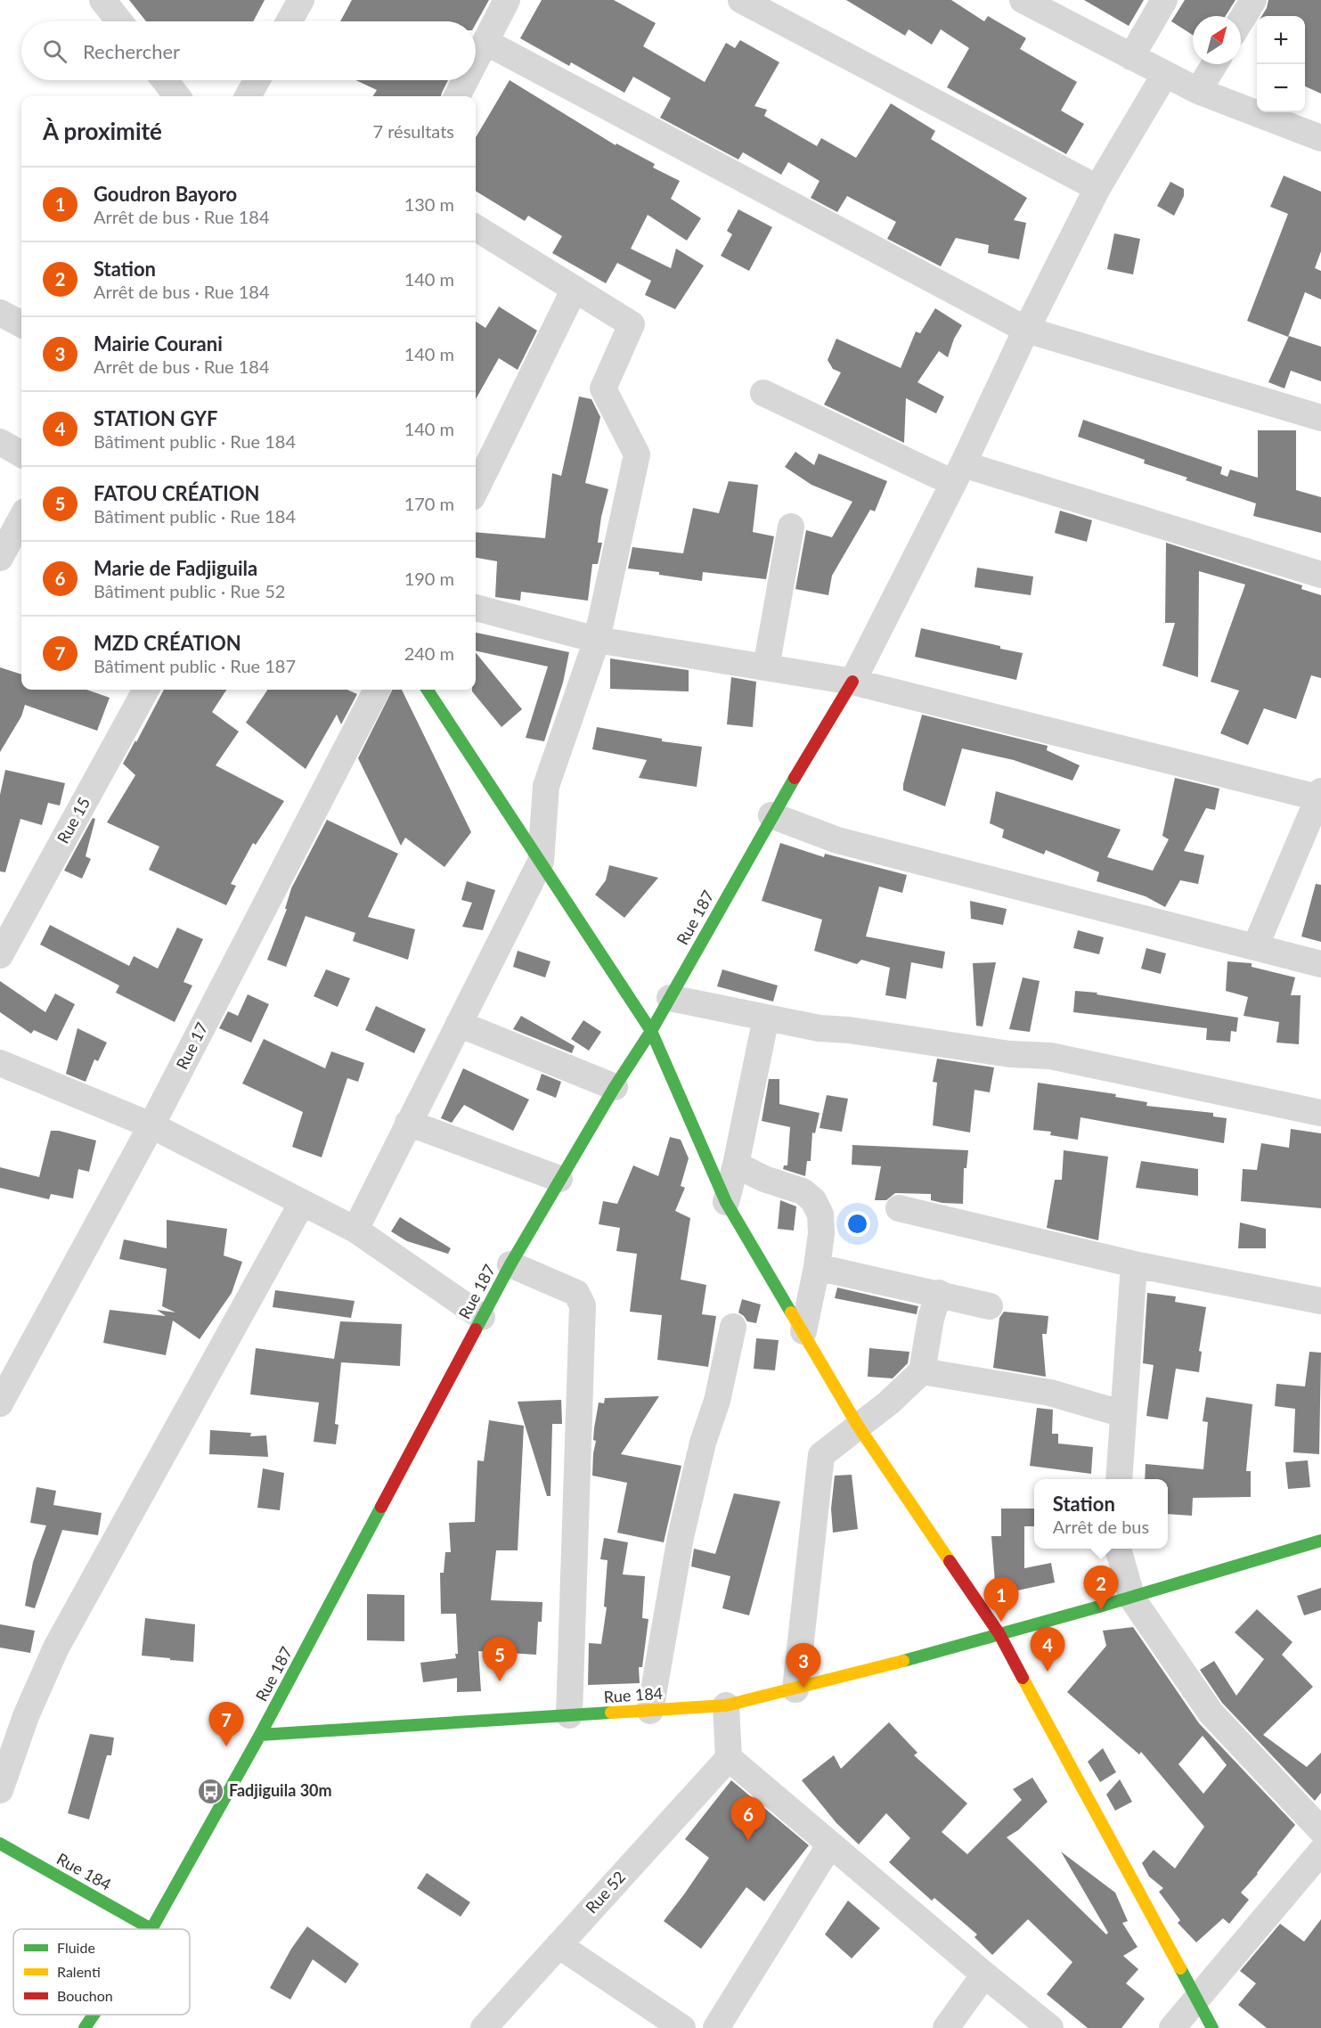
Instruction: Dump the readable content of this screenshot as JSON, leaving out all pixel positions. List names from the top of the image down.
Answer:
{
  "streets": {
    "street": [
      "Rue 15",
      "Rue 187",
      "Rue 17",
      "Rue 184",
      "Rue 52"
    ]
  },
  "crossings": [
    ["Rue 187", "Rue 184"]
  ],
  "places": {
    "bus stop": ["Fadjiguila 30m"]
  },
  "legend": ["Fluide", "Ralenti", "Bouchon"],
  "north": "top right",
  "page": {
    "map_buttons": ["+", "−"],
    "search": "Rechercher",
    "heading": ["À proximité", "7 résultats"],
    "list": [
      {
        "mark": "1",
        "name": "Goudron Bayoro",
        "note": "Arrêt de bus · Rue 184",
        "value": "130 m"
      },
      {
        "mark": "2",
        "name": "Station",
        "note": "Arrêt de bus · Rue 184",
        "value": "140 m"
      },
      {
        "mark": "3",
        "name": "Mairie Courani",
        "note": "Arrêt de bus · Rue 184",
        "value": "140 m"
      },
      {
        "mark": "4",
        "name": "STATION GYF",
        "note": "Bâtiment public · Rue 184",
        "value": "140 m"
      },
      {
        "mark": "5",
        "name": "FATOU CRÉATION",
        "note": "Bâtiment public · Rue 184",
        "value": "170 m"
      },
      {
        "mark": "6",
        "name": "Marie de Fadjiguila",
        "note": "Bâtiment public · Rue 52",
        "value": "190 m"
      },
      {
        "mark": "7",
        "name": "MZD CRÉATION",
        "note": "Bâtiment public · Rue 187",
        "value": "240 m"
      }
    ],
    "popup": ["Station", "Arrêt de bus"],
    "pins": [
      "2",
      "1",
      "4",
      "5",
      "3",
      "7",
      "6"
    ]
  }
}
